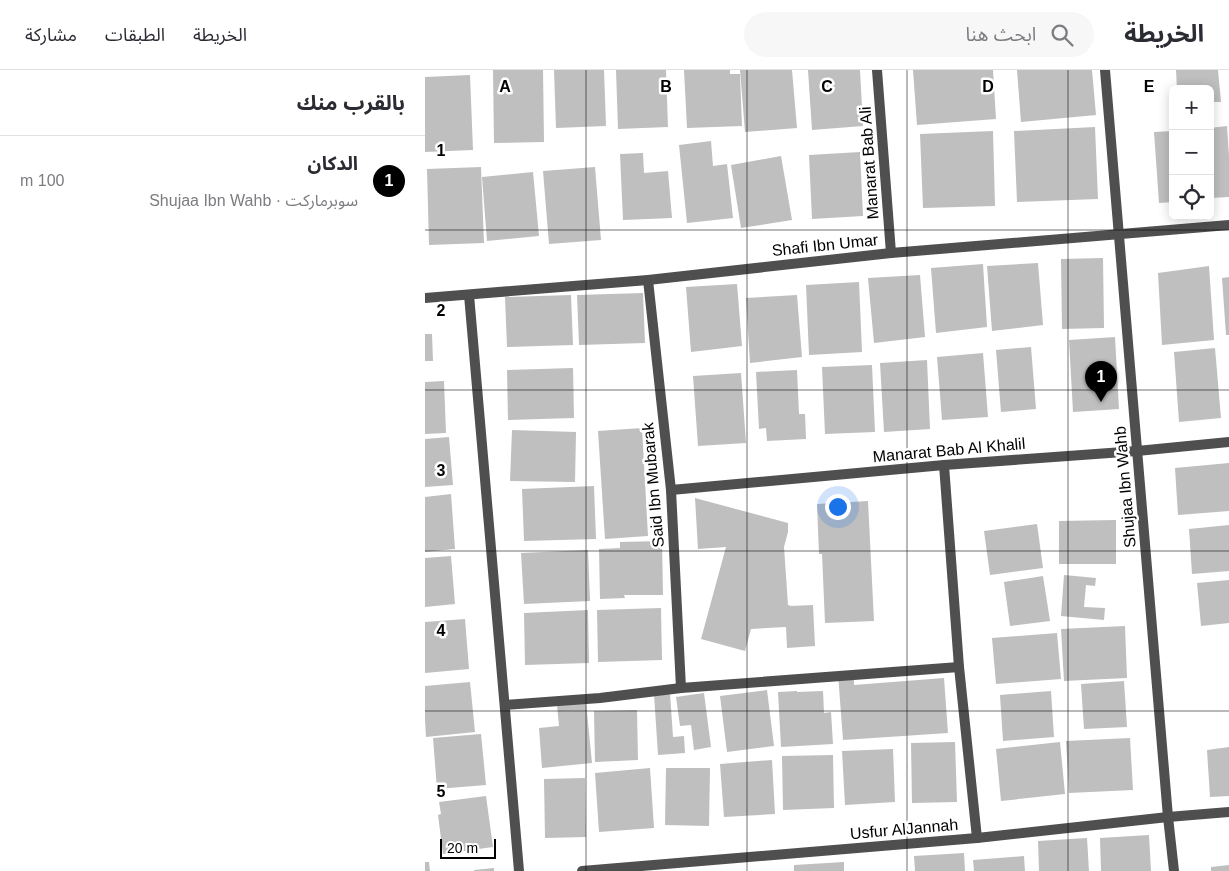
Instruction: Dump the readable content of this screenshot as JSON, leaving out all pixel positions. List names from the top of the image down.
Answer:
{
  "streets": {
    "street": [
      "Manarat Bab Ali",
      "Shafi Ibn Umar",
      "Manarat Bab Al Khalil",
      "Said Ibn Mubarak",
      "Shujaa Ibn Wahb",
      "Usfur AlJannah"
    ]
  },
  "crossings": [
    ["Manarat Bab Ali", "Shafi Ibn Umar"],
    ["Shafi Ibn Umar", "Said Ibn Mubarak"],
    ["Shafi Ibn Umar", "Shujaa Ibn Wahb"],
    ["Manarat Bab Al Khalil", "Said Ibn Mubarak"],
    ["Manarat Bab Al Khalil", "Shujaa Ibn Wahb"],
    ["Shujaa Ibn Wahb", "Usfur AlJannah"]
  ],
  "scale_bar": "20 m",
  "page": {
    "header": "الخريطة",
    "search": "ابحث هنا",
    "nav": ["الخريطة", "الطبقات", "مشاركة"],
    "heading": "بالقرب منك",
    "map_buttons": ["+", "−"],
    "list": [
      {
        "mark": "1",
        "name": "الدكان",
        "note": "سوبرماركت · Shujaa Ibn Wahb",
        "value": "100 m"
      }
    ],
    "pins": "1",
    "scale": "20 m"
  },
  "grid": {
    "columns": [
      "A",
      "B",
      "C",
      "D",
      "E"
    ],
    "rows": [
      "1",
      "2",
      "3",
      "4",
      "5"
    ]
  }
}
